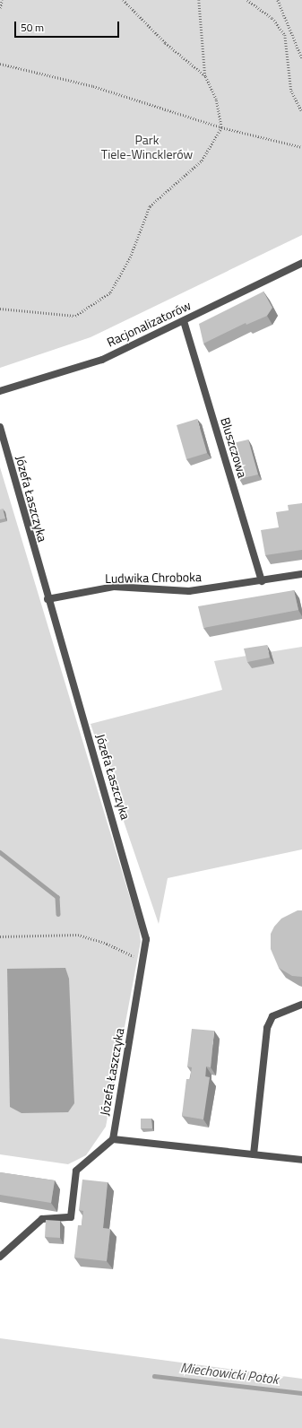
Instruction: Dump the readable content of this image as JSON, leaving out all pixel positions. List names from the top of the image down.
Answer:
{
  "streets": {
    "street": [
      "Racjonalizatorów",
      "Bluszczowa",
      "Józefa Łaszczyka",
      "Ludwika Chroboka"
    ]
  },
  "crossings": [
    ["Racjonalizatorów", "Bluszczowa"],
    ["Bluszczowa", "Ludwika Chroboka"],
    ["Józefa Łaszczyka", "Ludwika Chroboka"]
  ],
  "water": ["Miechowicki Potok"],
  "parks": ["Park Tiele-Wincklerów"],
  "scale_bar": "50 m"
}
